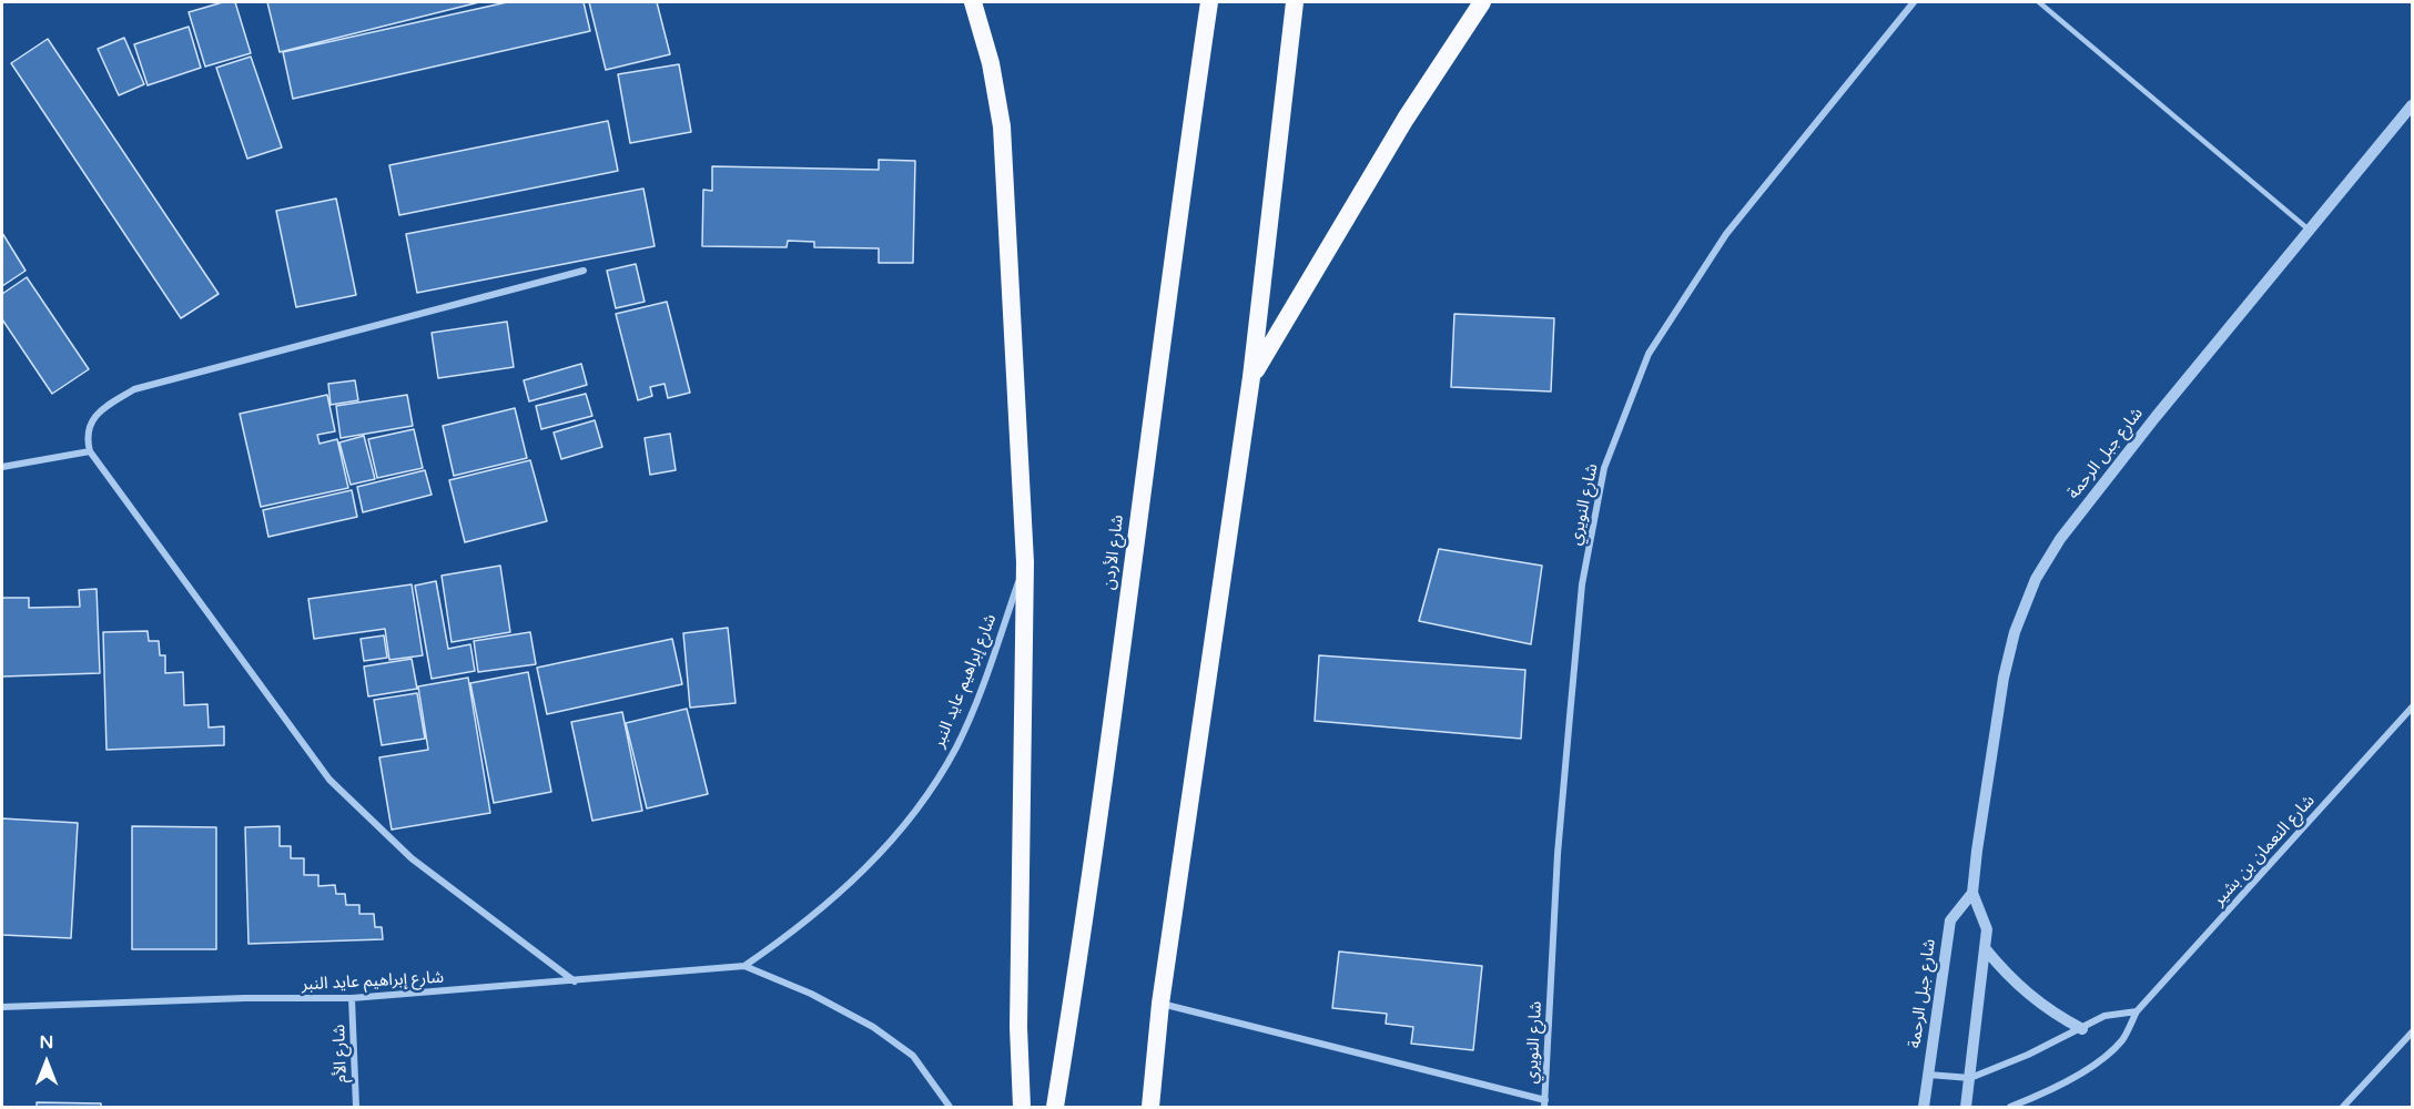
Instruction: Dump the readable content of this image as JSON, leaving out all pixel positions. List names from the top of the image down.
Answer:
{
  "streets": {
    "highway": ["شارع الأردن"],
    "street": [
      "شارع جبل الرحمة",
      "شارع النويري",
      "شارع إبراهيم عايد النبر",
      "شارع النعمان بن بشير",
      "شارع الأم"
    ]
  },
  "crossings": [
    ["شارع إبراهيم عايد النبر", "شارع الأم"]
  ],
  "north": "top"
}
